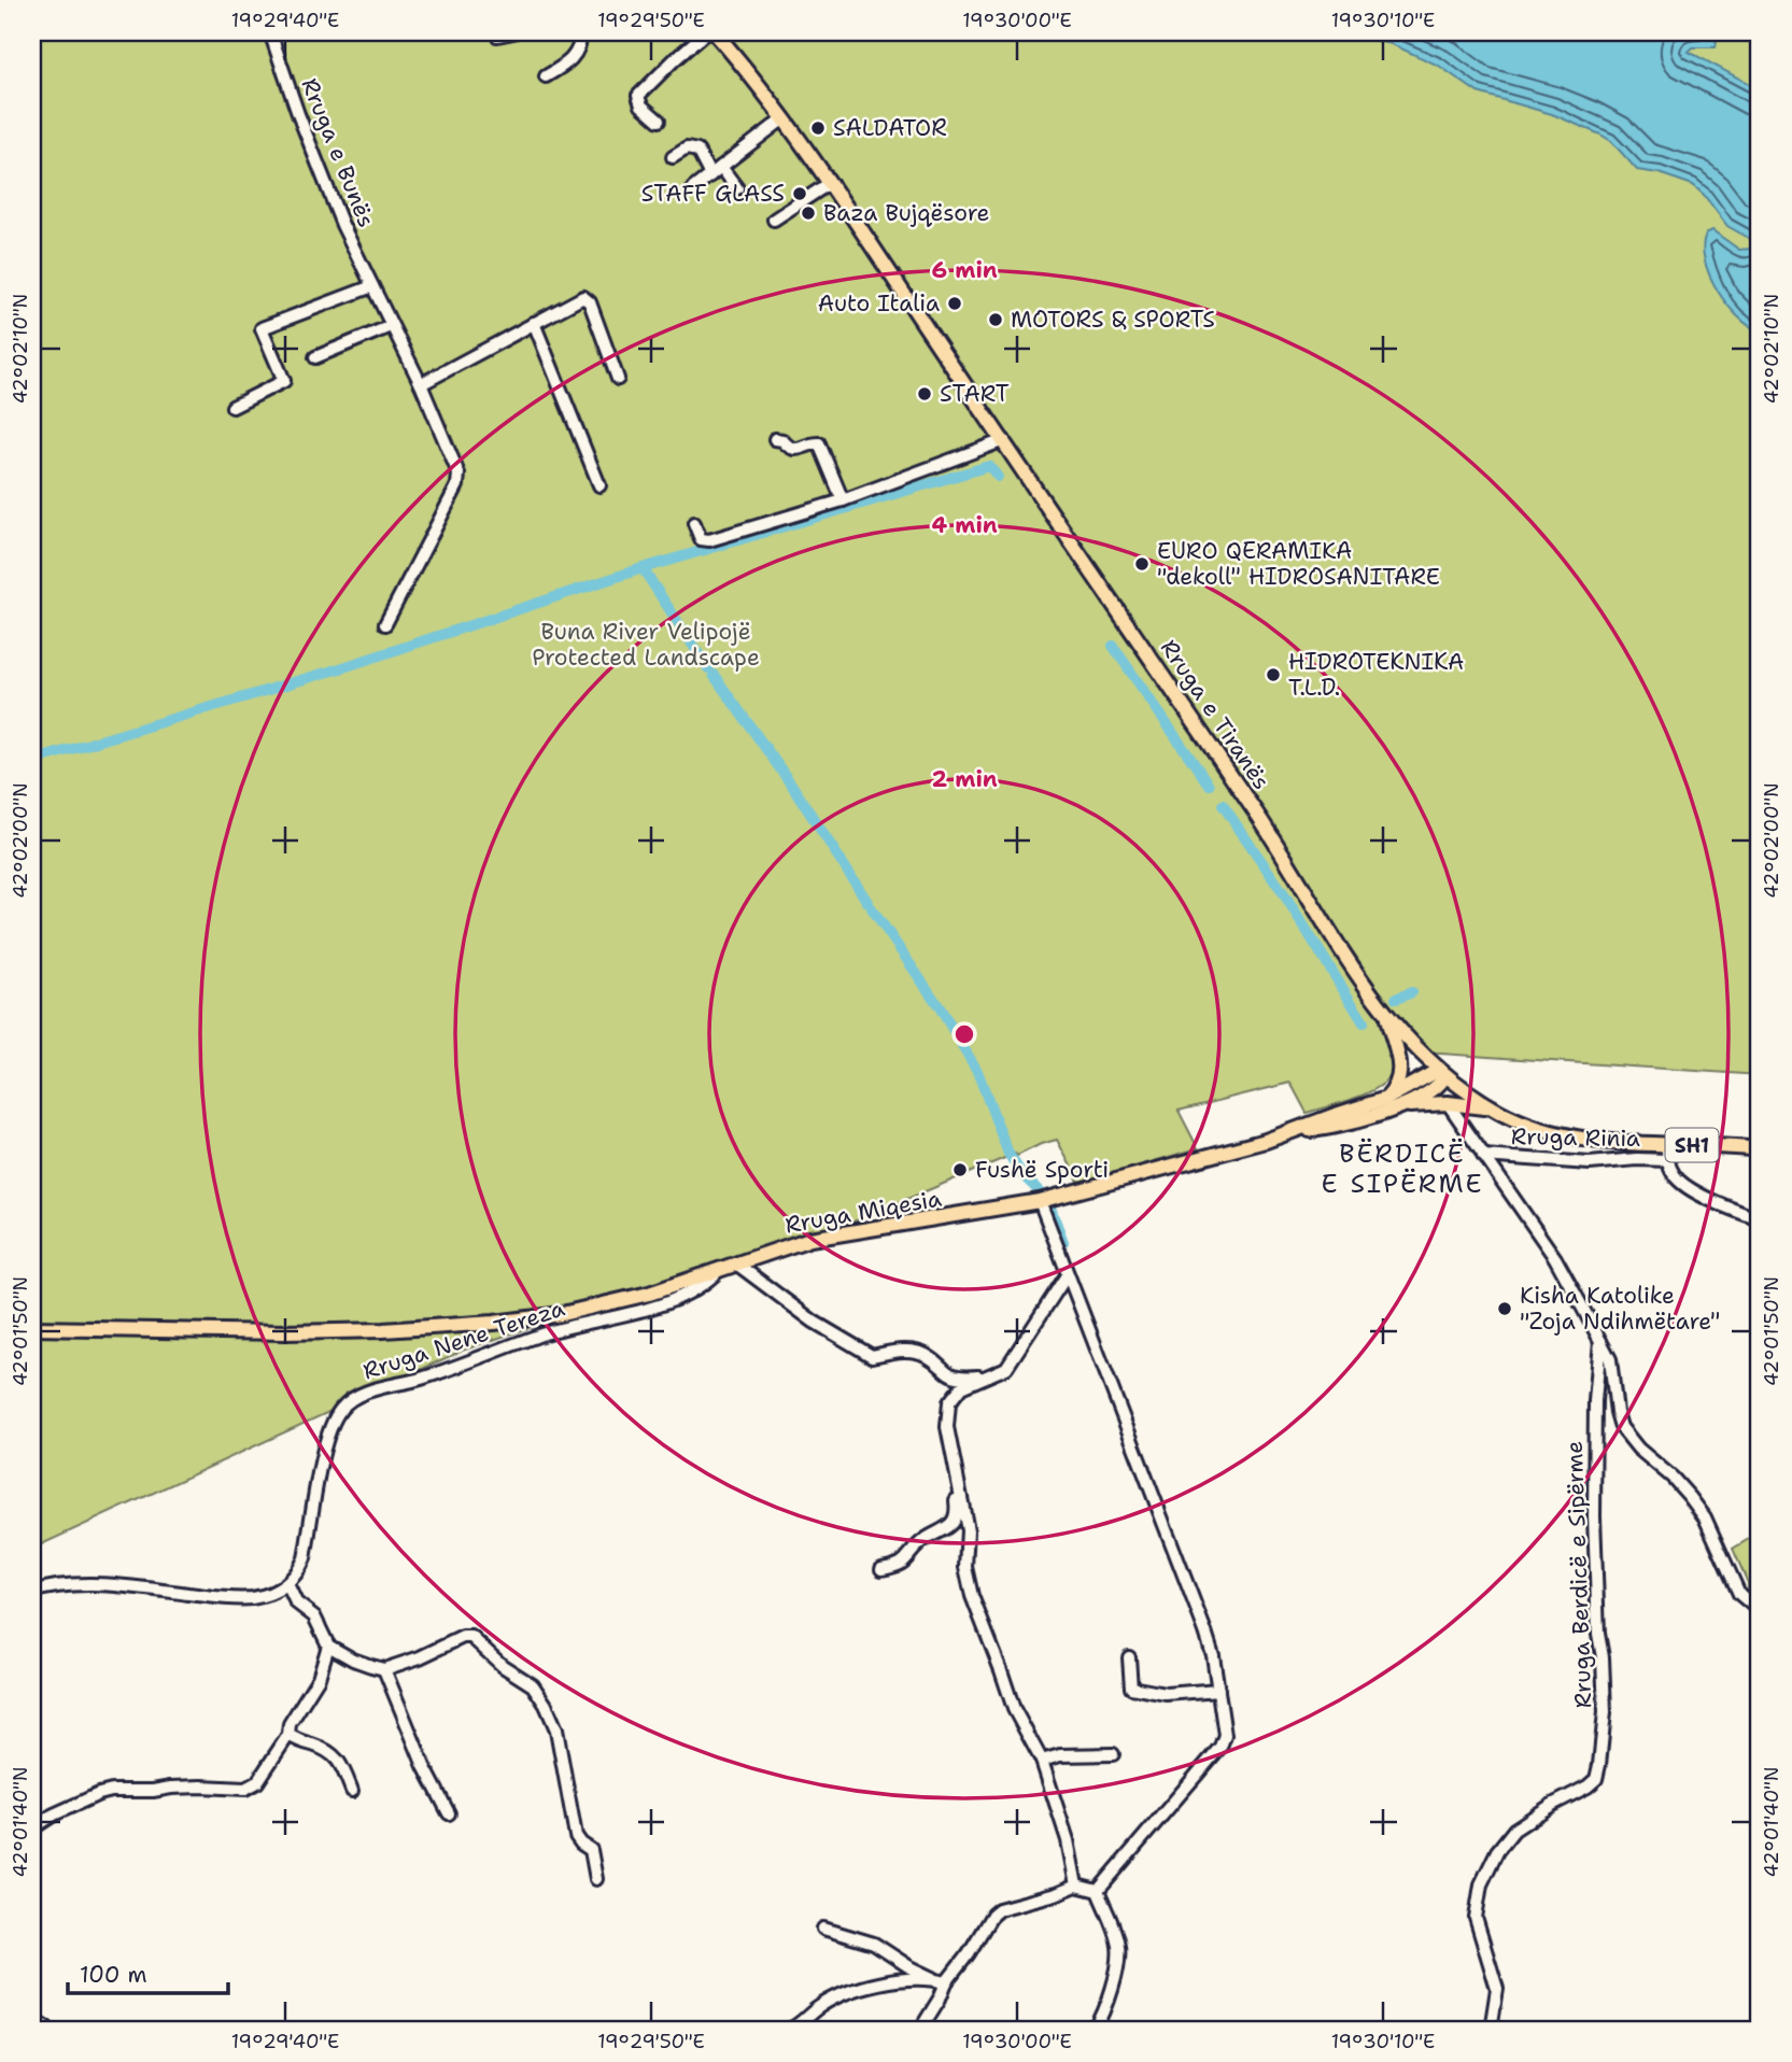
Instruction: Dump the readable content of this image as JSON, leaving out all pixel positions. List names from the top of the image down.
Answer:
{
  "streets": {
    "main road": ["Rruga e Tiranës", "SH1", "Rruga Miqesia"],
    "street": [
      "Rruga e Bunës",
      "Rruga Rinia",
      "Rruga Nene Tereza",
      "Rruga Berdicë e Sipërme"
    ]
  },
  "crossings": [
    ["Rruga e Tiranës", "SH1"],
    ["Rruga Rinia", "SH1"],
    ["SH1", "Rruga Miqesia"],
    ["Rruga Miqesia", "Rruga Nene Tereza"]
  ],
  "districts": ["BËRDICË E SIPËRME"],
  "parks": ["Buna River Velipojë Protected Landscape"],
  "places": [
    "SALDATOR",
    "STAFF GLASS",
    "Baza Bujqësore",
    "Auto Italia",
    "MOTORS & SPORTS",
    "START",
    "EURO QERAMIKA \"dekoll\" HIDROSANITARE",
    "HIDROTEKNIKA T.L.D.",
    "Fushë Sporti",
    "Kisha Katolike \"Zoja Ndihmëtare\""
  ],
  "scale_bar": "100 m",
  "coordinates": [
    "19°29'40\"E",
    "19°29'50\"E",
    "19°30'00\"E",
    "19°30'10\"E",
    "42°02'10\"N",
    "42°02'00\"N",
    "42°01'50\"N",
    "42°01'40\"N"
  ],
  "rings": ["6 min", "4 min", "2 min"]
}
